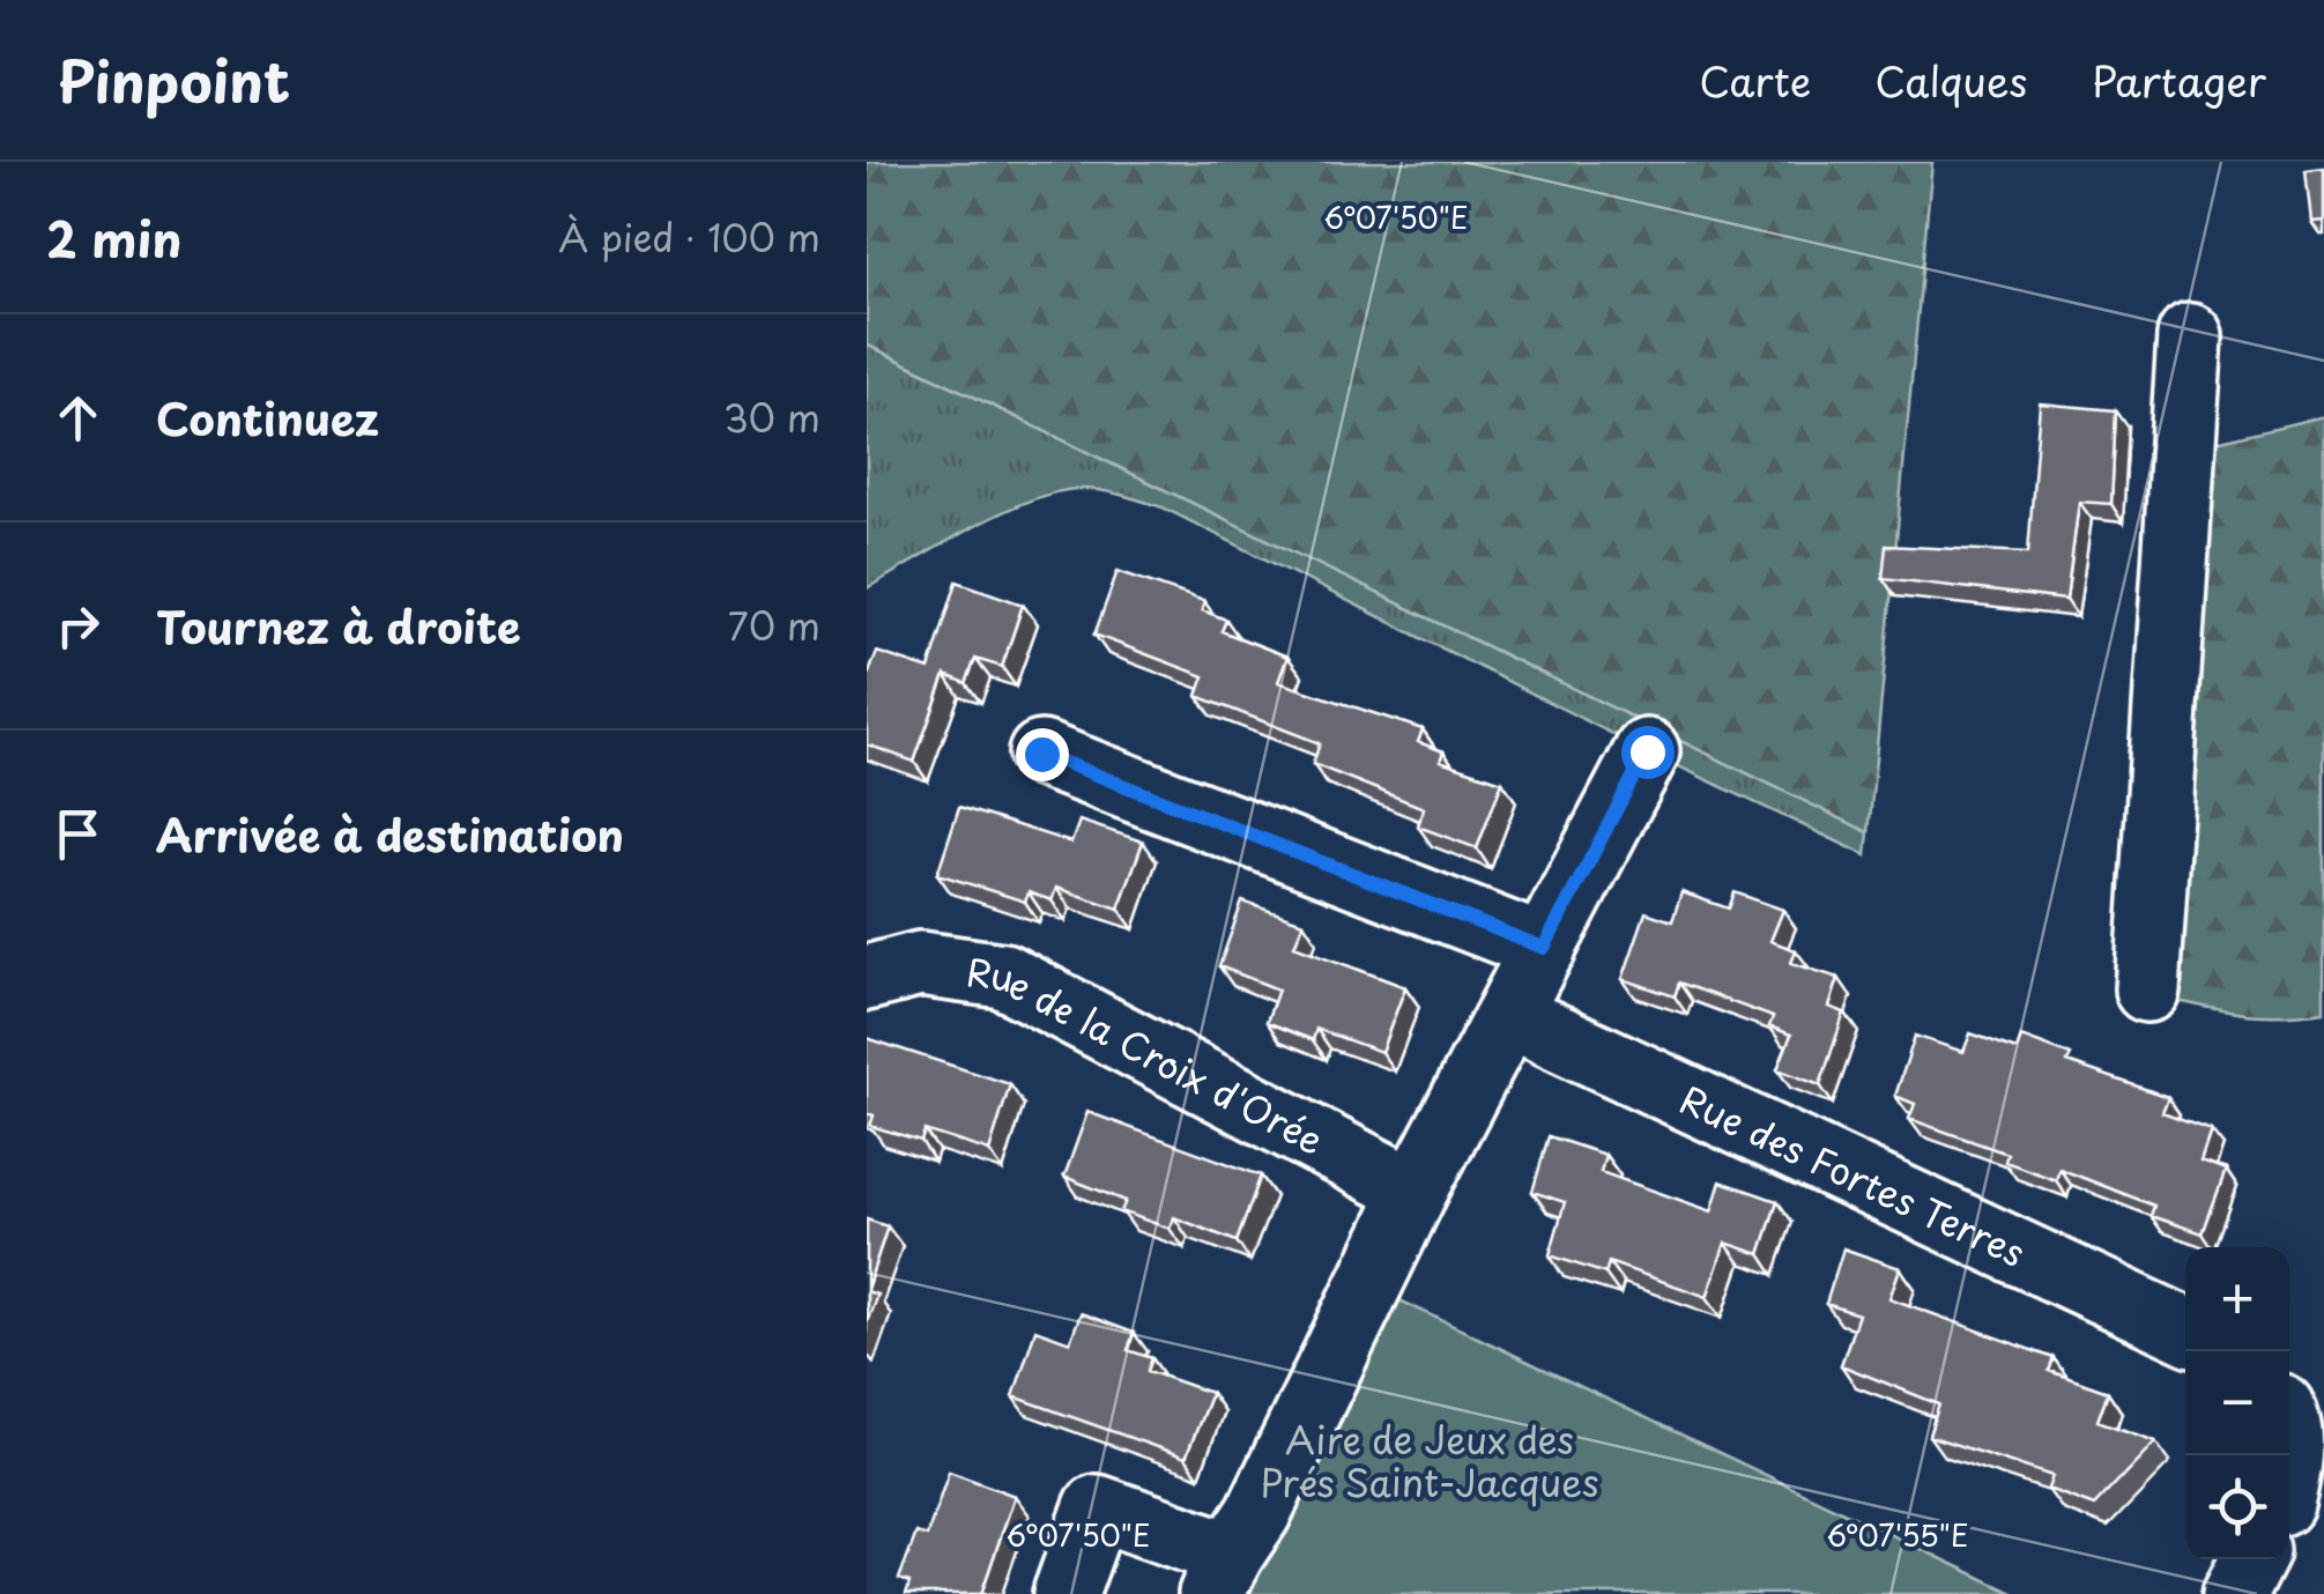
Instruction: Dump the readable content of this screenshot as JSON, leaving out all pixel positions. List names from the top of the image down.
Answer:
{
  "streets": {
    "street": ["Rue de la Croix d'Orée", "Rue des Fortes Terres"]
  },
  "parks": ["Aire de Jeux des Prés Saint-Jacques"],
  "page": {
    "header": "Pinpoint",
    "nav": ["Carte", "Calques", "Partager"],
    "heading": ["2 min", "À pied · 100 m"],
    "list": [
      ["Continuez", "30 m"],
      ["Tournez à droite", "70 m"],
      "Arrivée à destination"
    ],
    "map_buttons": ["+", "−"]
  },
  "coordinates": ["6°07'50\"E", "6°07'55\"E"]
}
